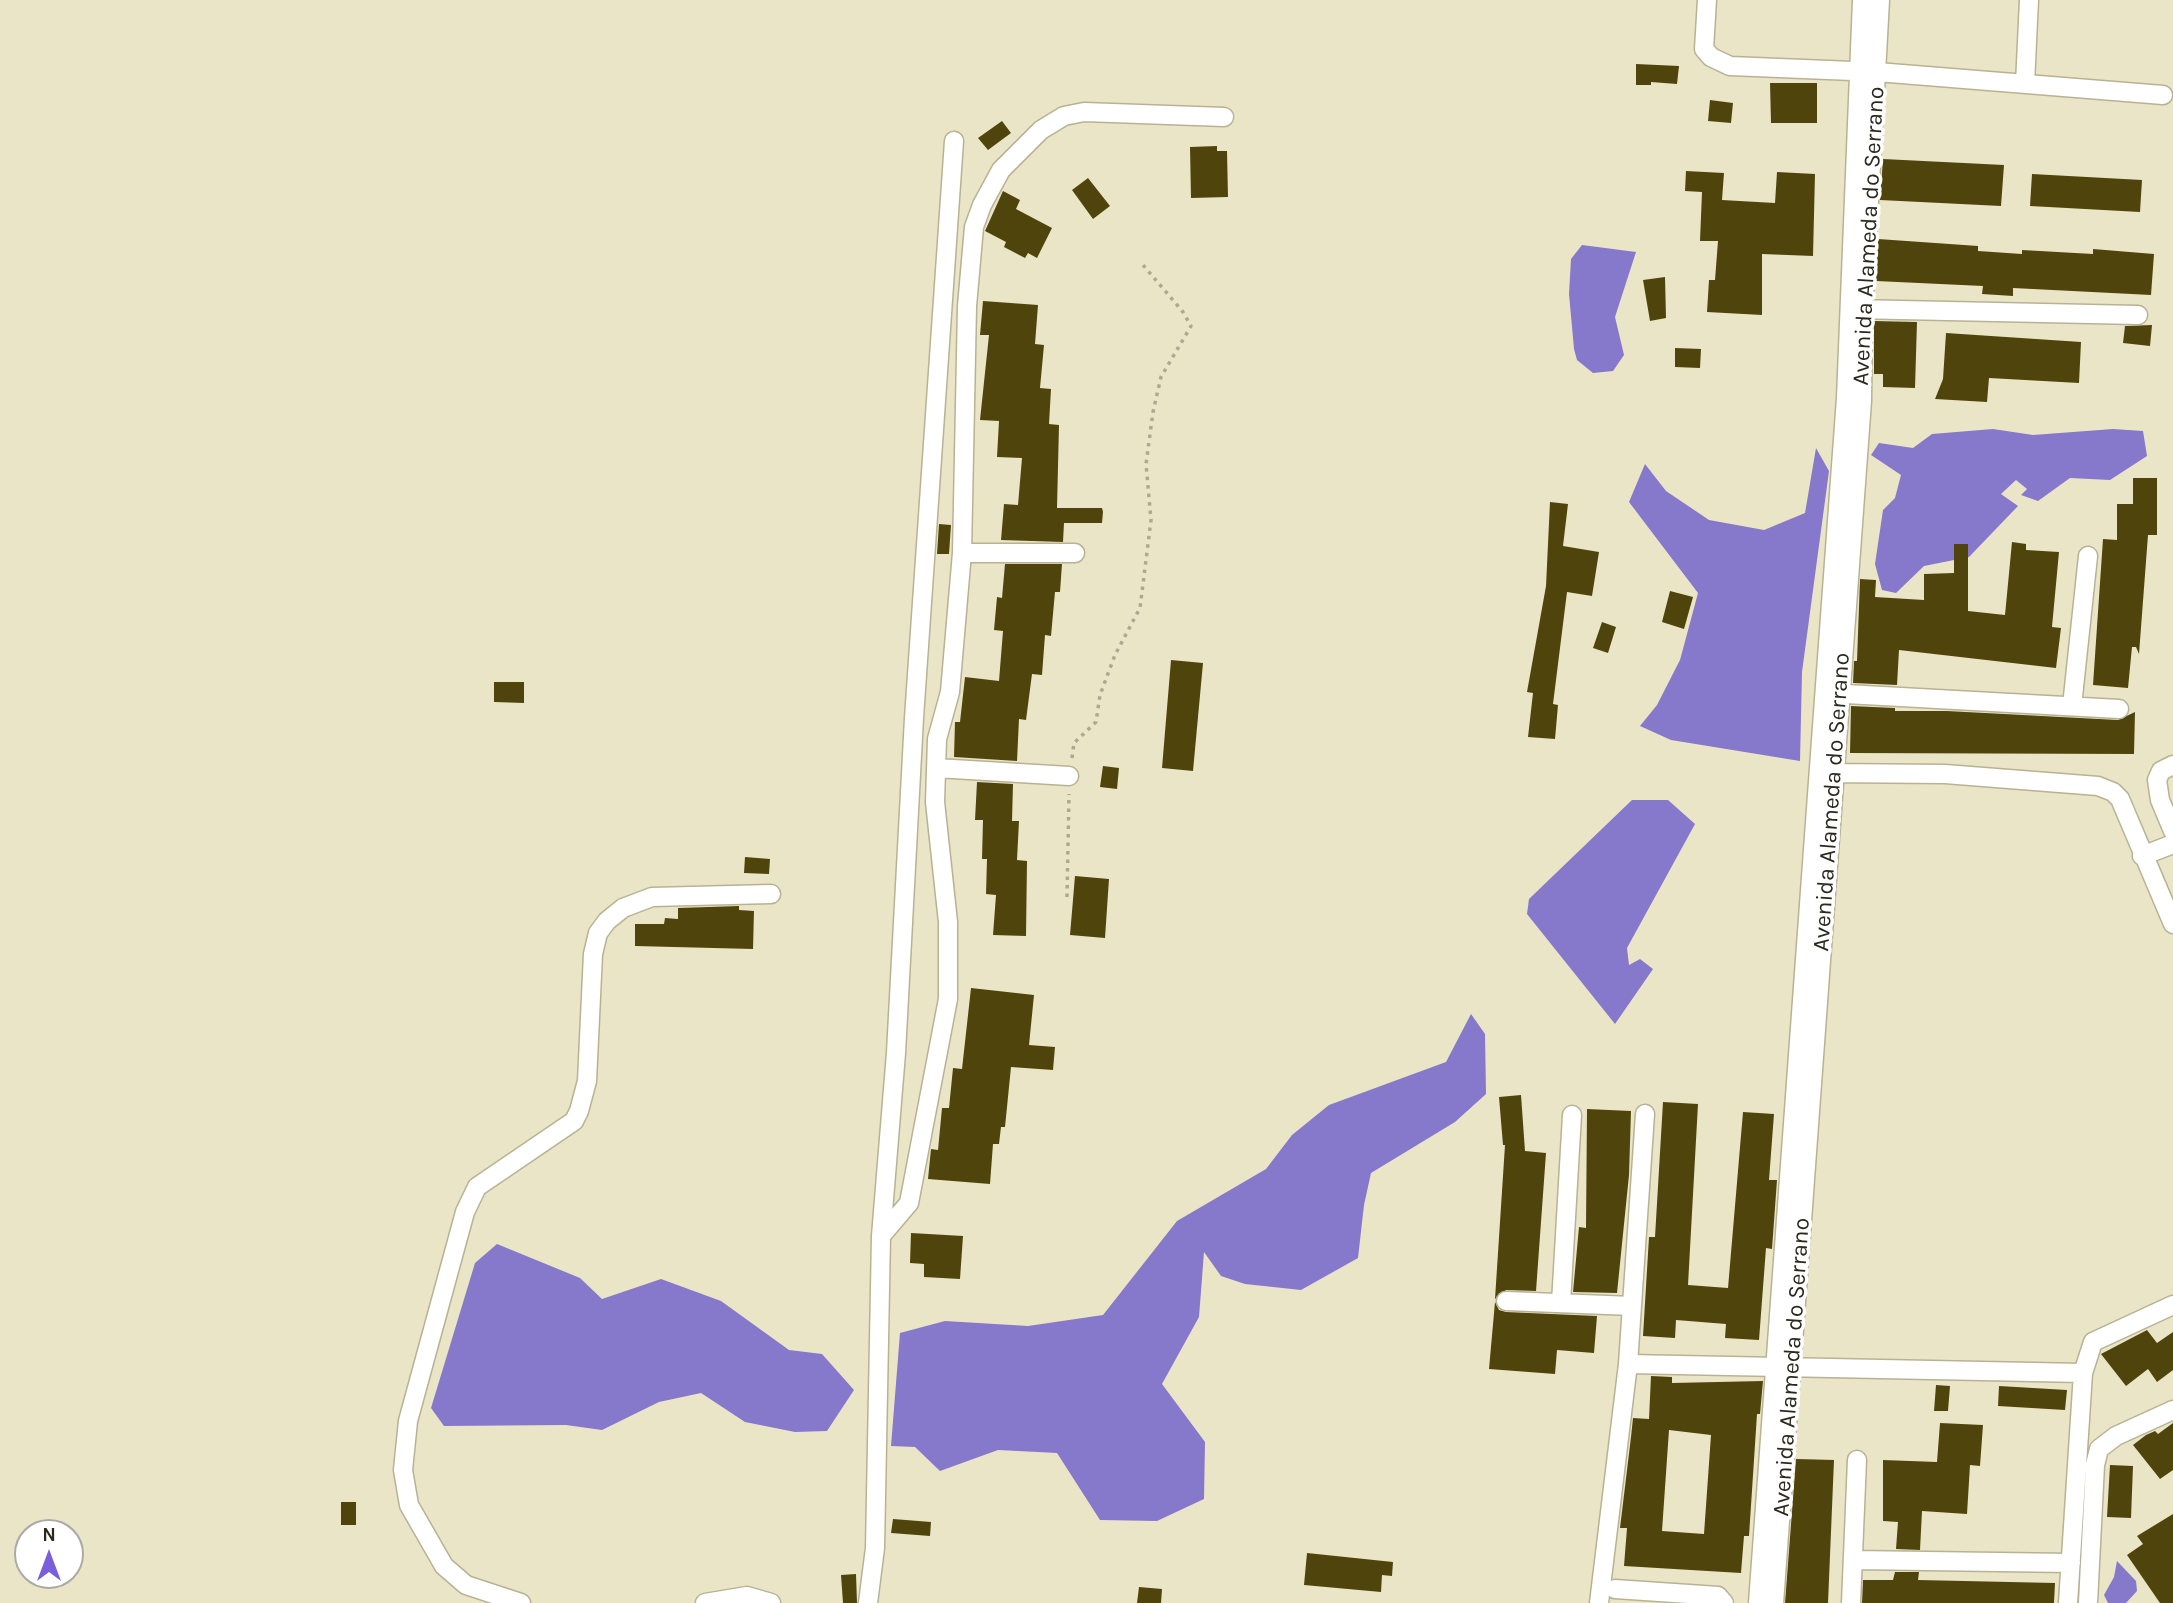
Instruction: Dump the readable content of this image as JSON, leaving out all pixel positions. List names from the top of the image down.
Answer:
{
  "streets": {
    "street": ["Avenida Alameda do Serrano"]
  },
  "north": "top"
}
